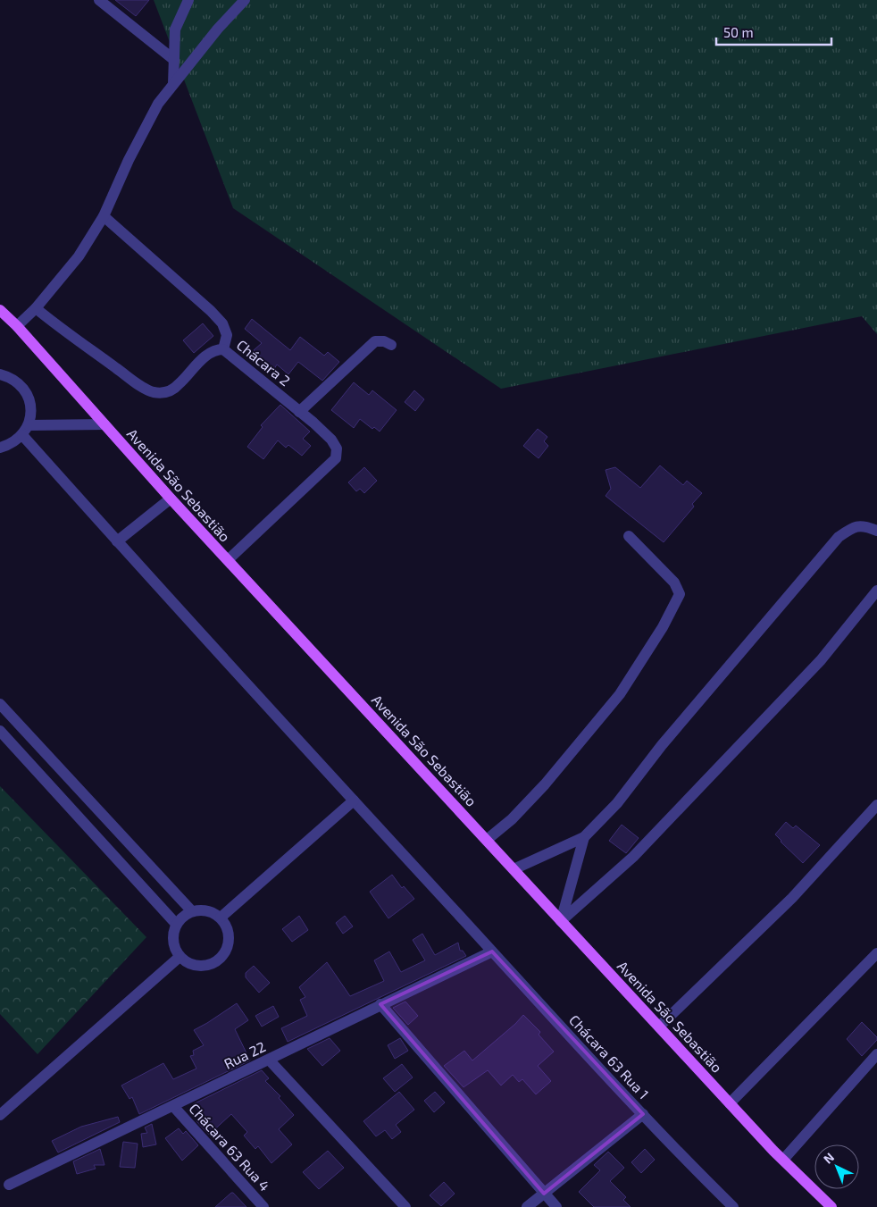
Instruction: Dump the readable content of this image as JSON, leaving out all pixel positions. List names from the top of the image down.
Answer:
{
  "streets": {
    "main road": ["Avenida São Sebastião"],
    "street": [
      "Chácara 2",
      "Rua 22",
      "Chácara 63 Rua 1",
      "Chácara 63 Rua 4"
    ]
  },
  "crossings": [
    ["Chácara 2", "Avenida São Sebastião"],
    ["Rua 22", "Chácara 63 Rua 1"],
    ["Rua 22", "Chácara 63 Rua 4"]
  ],
  "scale_bar": "50 m",
  "north": "top left"
}
